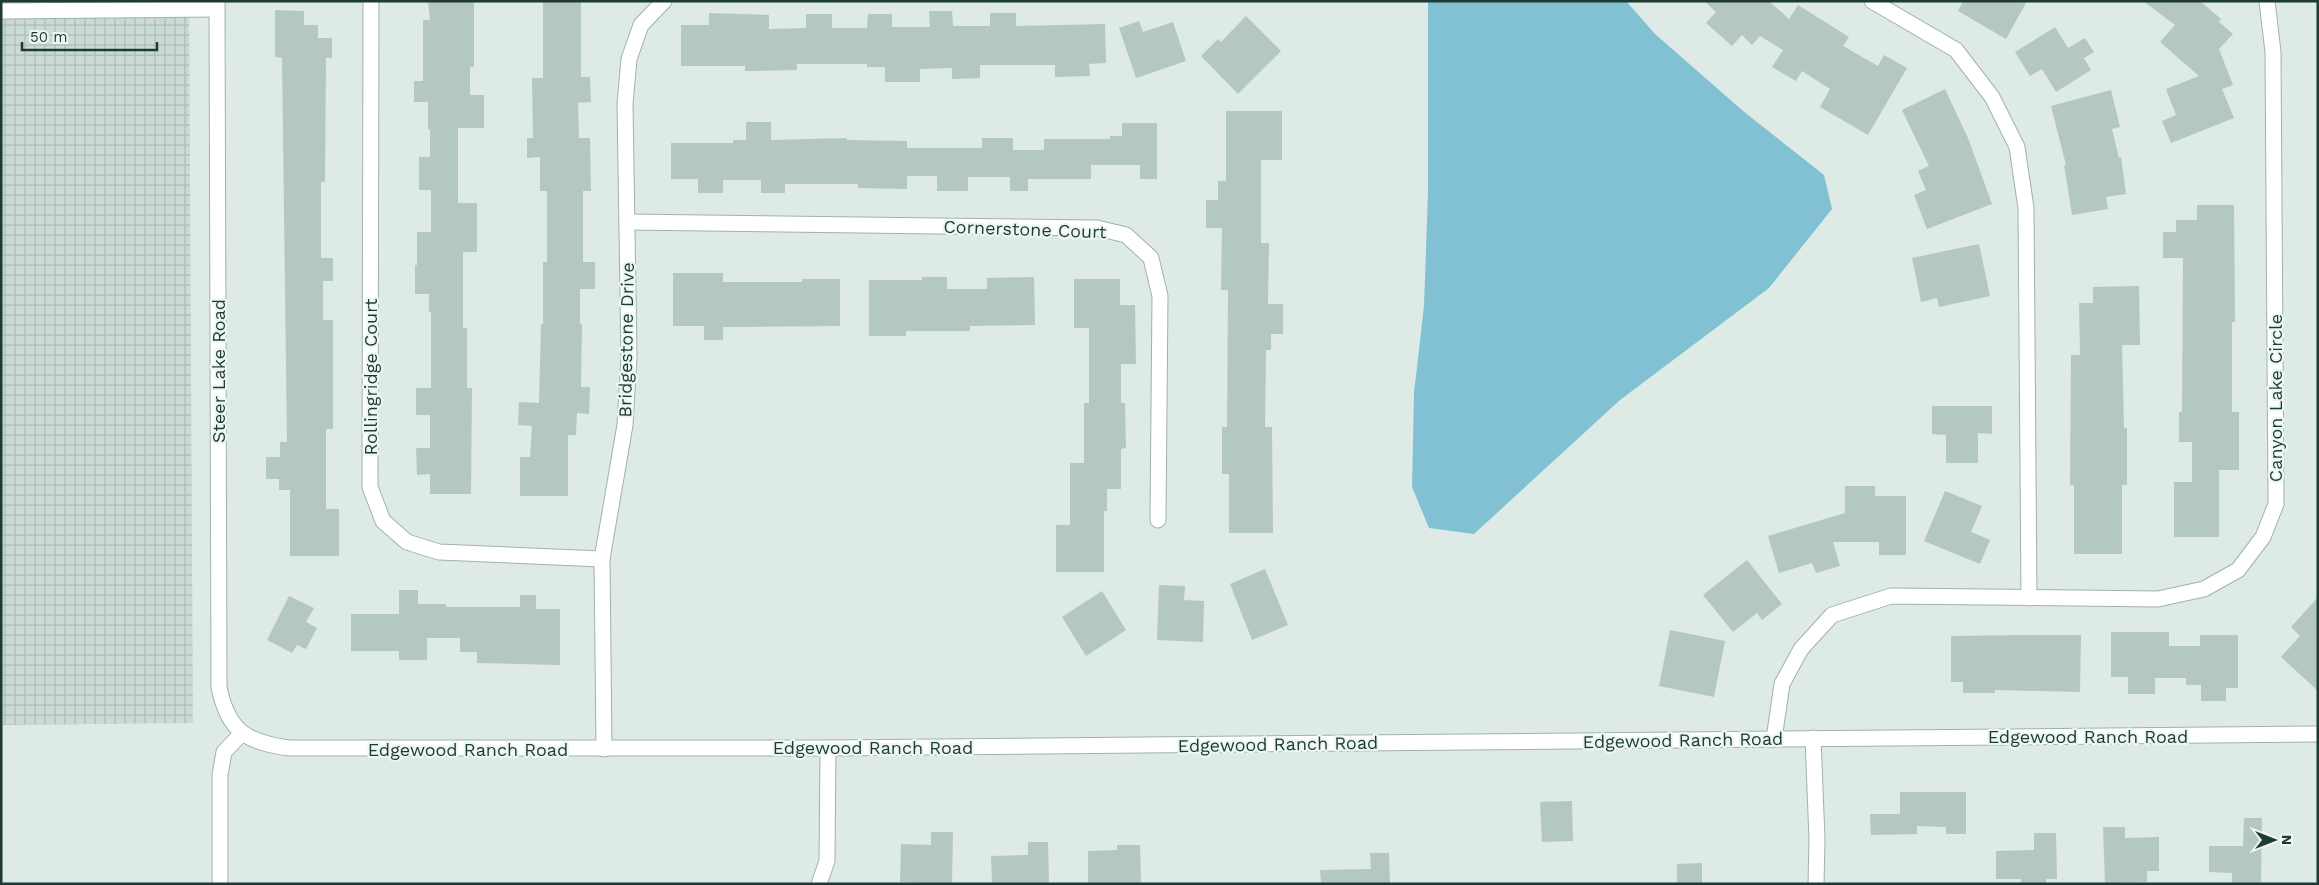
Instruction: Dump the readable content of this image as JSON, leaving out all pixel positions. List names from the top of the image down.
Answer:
{
  "streets": {
    "street": [
      "Cornerstone Court",
      "Bridgestone Drive",
      "Steer Lake Road",
      "Rollingridge Court",
      "Canyon Lake Circle",
      "Edgewood Ranch Road"
    ]
  },
  "crossings": [
    ["Cornerstone Court", "Bridgestone Drive"],
    ["Bridgestone Drive", "Rollingridge Court"],
    ["Bridgestone Drive", "Edgewood Ranch Road"],
    ["Steer Lake Road", "Edgewood Ranch Road"],
    ["Canyon Lake Circle", "Edgewood Ranch Road"]
  ],
  "scale_bar": "50 m",
  "north": "right"
}
